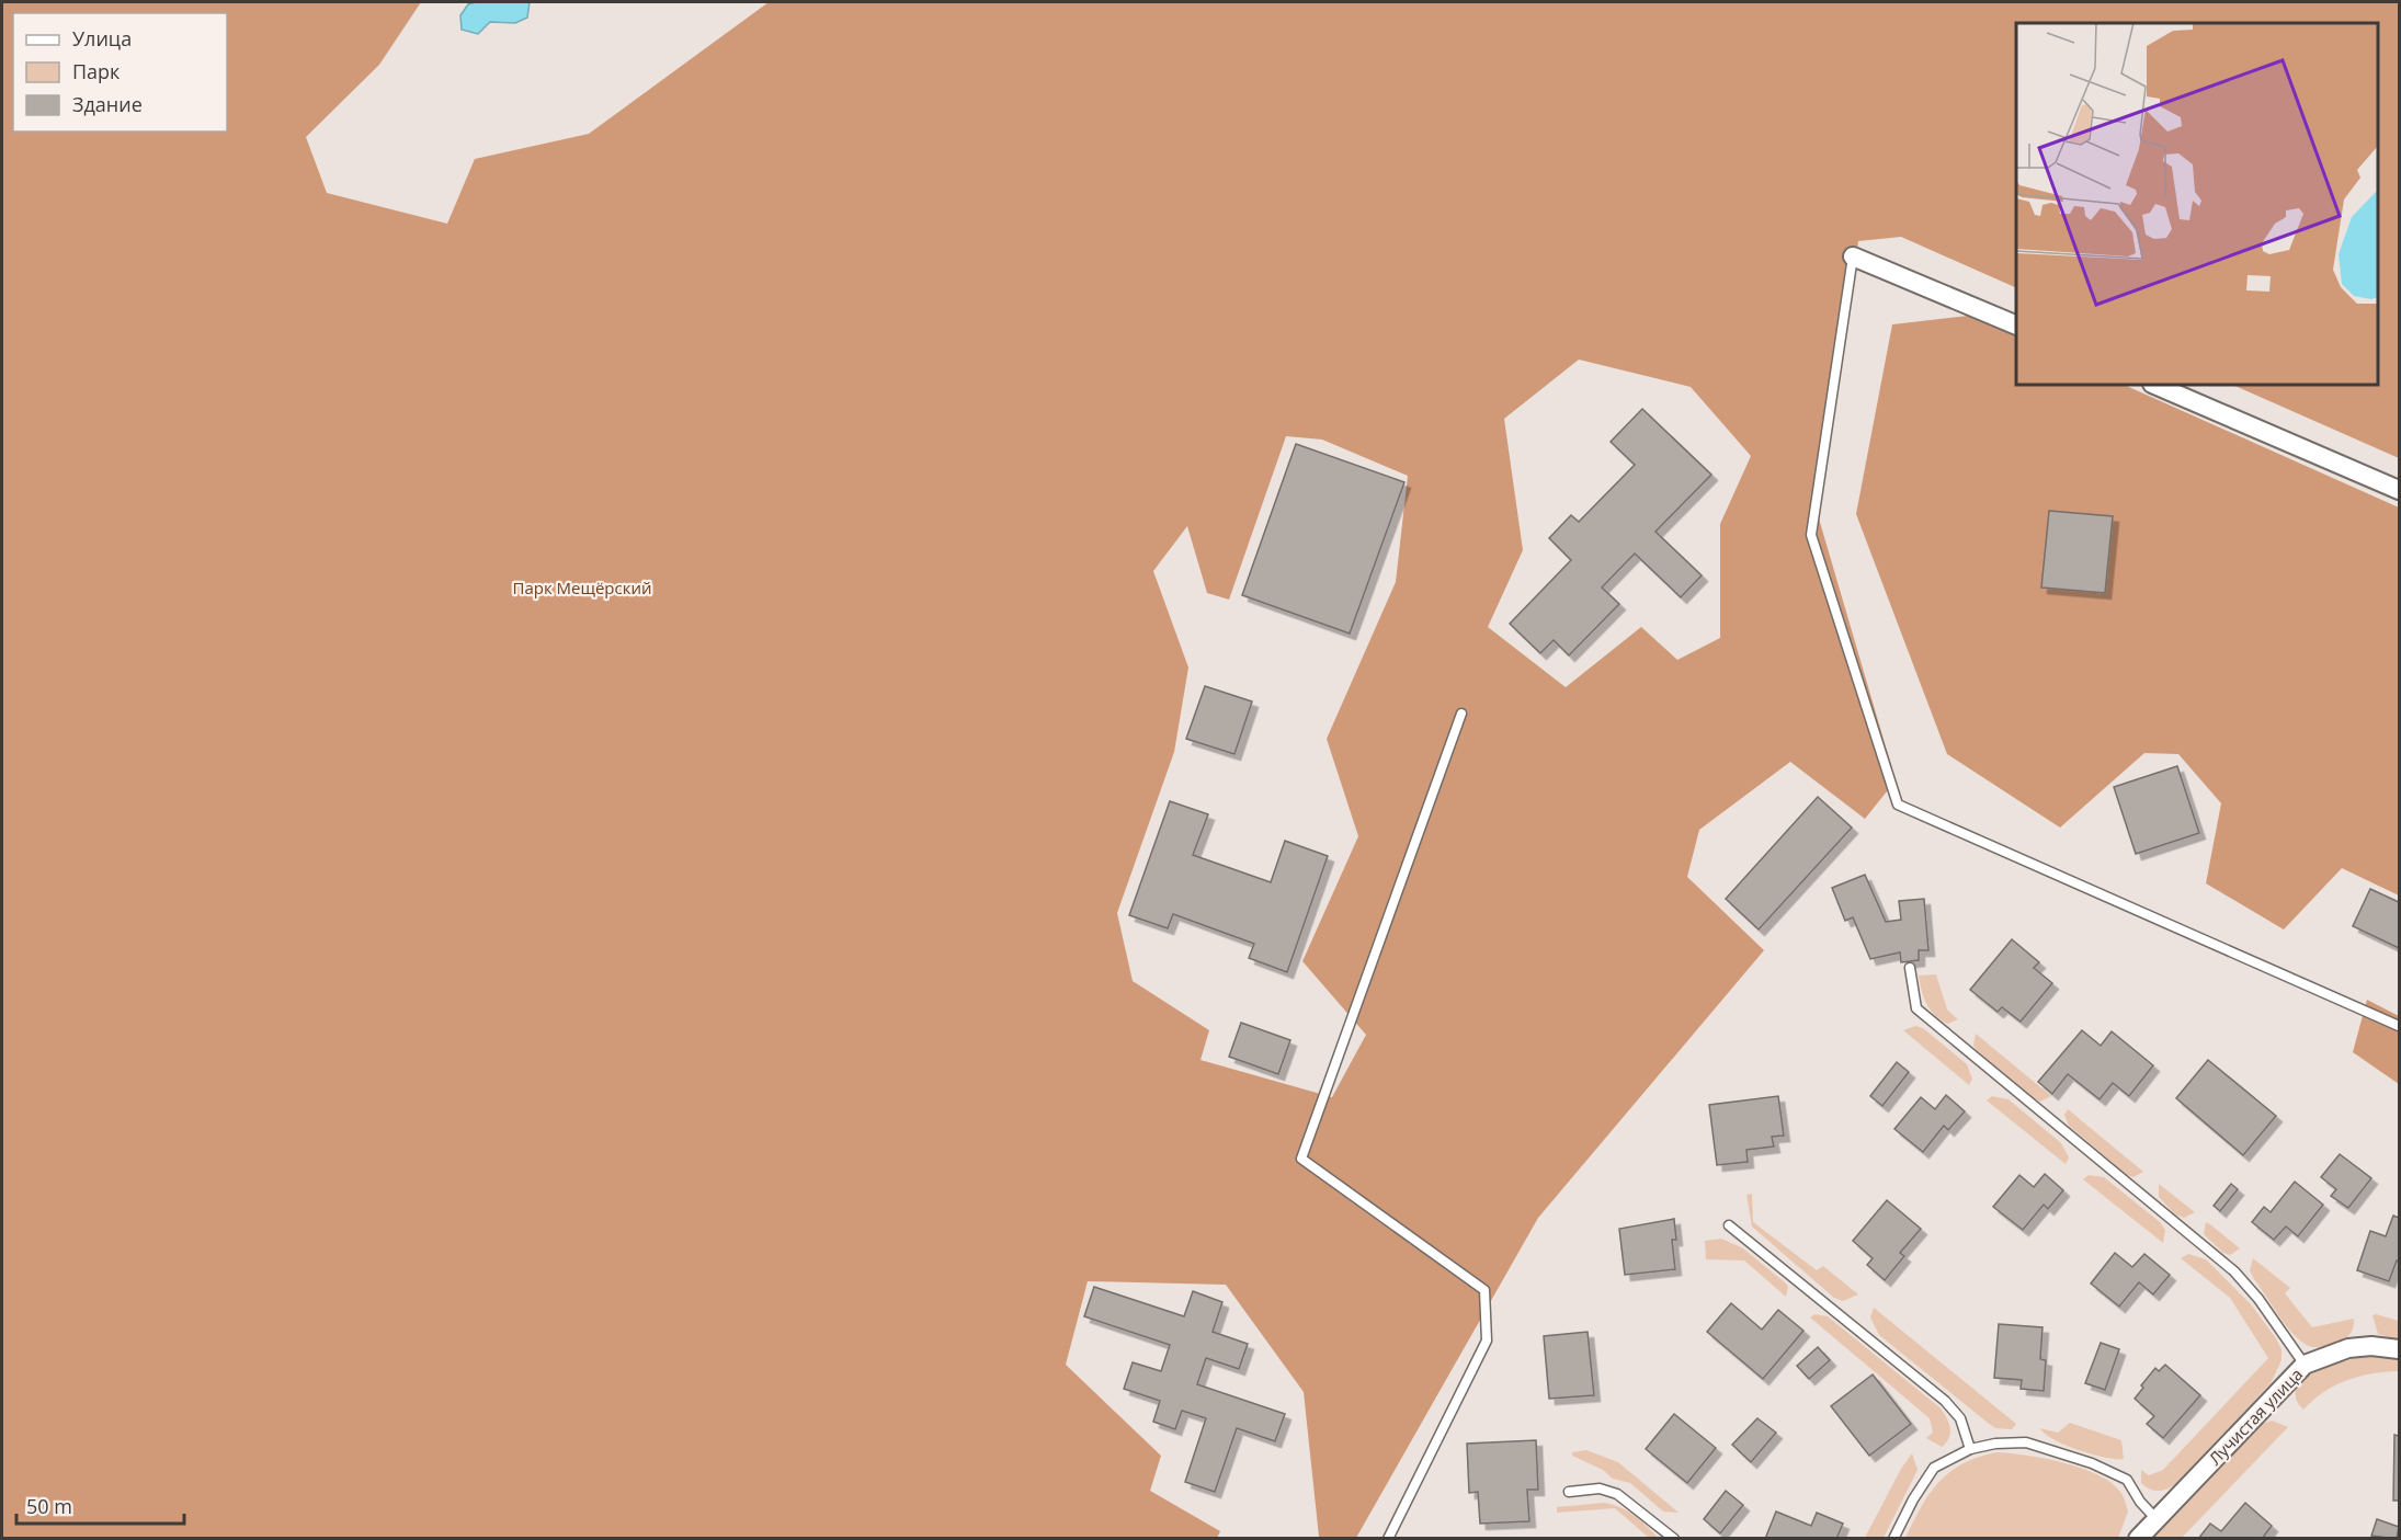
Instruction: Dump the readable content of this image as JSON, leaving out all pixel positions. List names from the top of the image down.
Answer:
{
  "streets": {
    "street": ["Лучистая улица"]
  },
  "parks": ["Парк Мещёрский"],
  "legend": ["Улица", "Парк", "Здание"],
  "scale_bar": "50 m"
}
